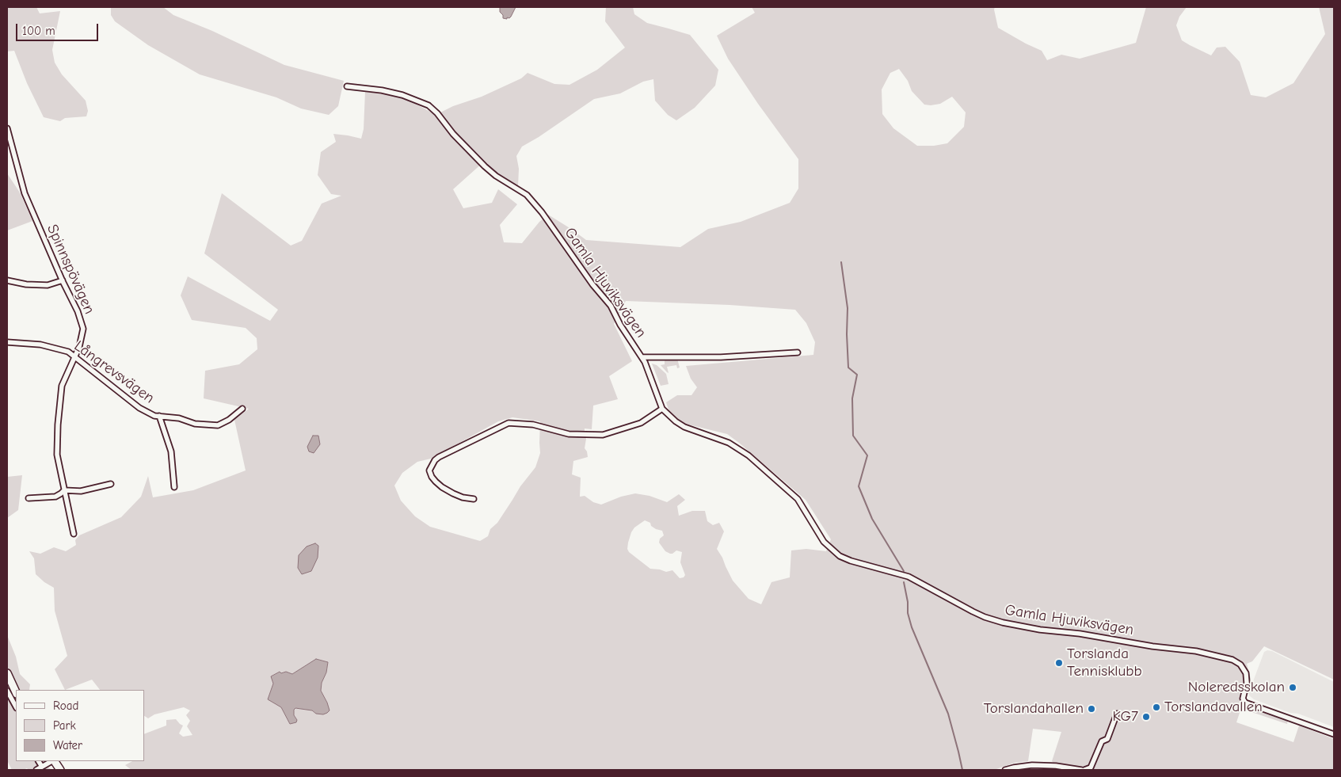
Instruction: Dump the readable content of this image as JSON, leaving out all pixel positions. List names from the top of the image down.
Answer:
{
  "streets": {
    "street": ["Spinnspövägen", "Gamla Hjuviksvägen", "Långrevsvägen"]
  },
  "crossings": [
    ["Spinnspövägen", "Långrevsvägen"]
  ],
  "places": [
    "Torslanda Tennisklubb",
    "Noleredsskolan",
    "Torslandavallen",
    "Torslandahallen",
    "KG7"
  ],
  "legend": ["Road", "Park", "Water"],
  "scale_bar": "100 m"
}
